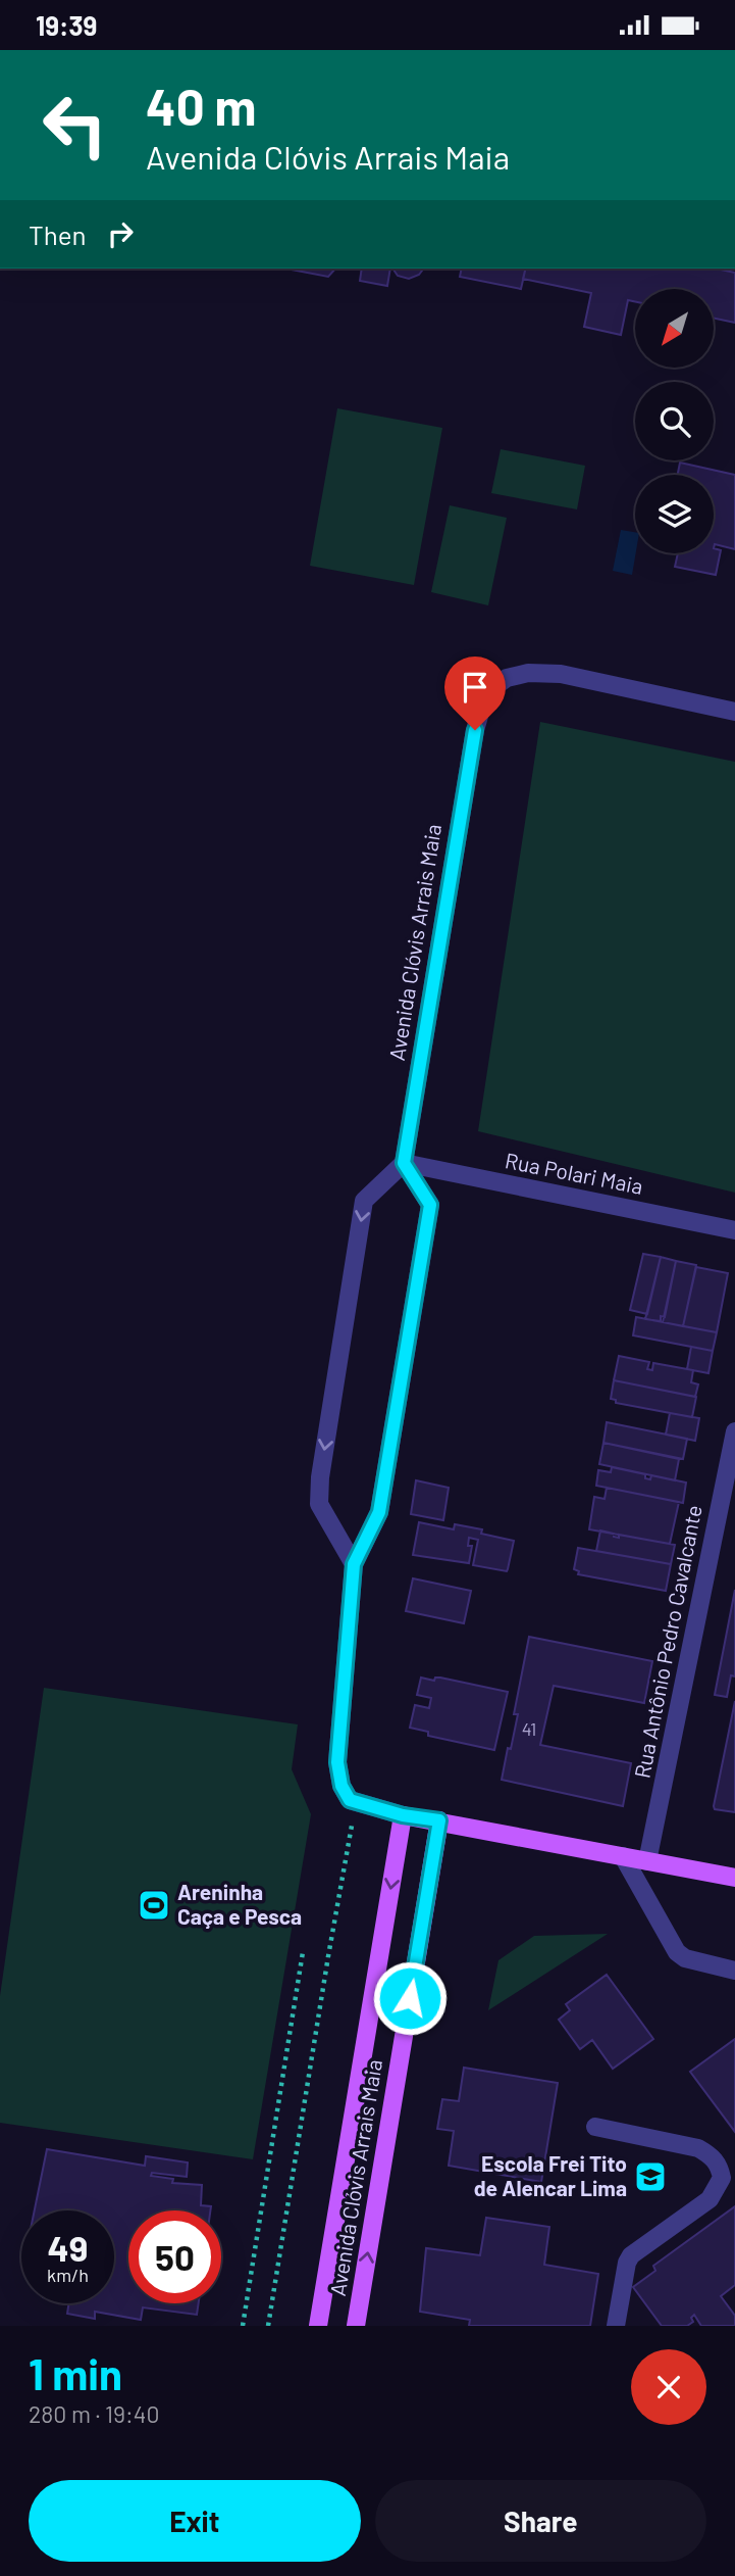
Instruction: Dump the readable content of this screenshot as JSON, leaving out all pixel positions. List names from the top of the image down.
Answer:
{
  "streets": {
    "main road": ["Avenida Clóvis Arrais Maia"],
    "street": ["Rua Polari Maia", "Rua Antônio Pedro Cavalcante"]
  },
  "crossings": [
    ["Avenida Clóvis Arrais Maia", "Rua Polari Maia"]
  ],
  "places": {
    "sports": ["Areninha Caça e Pesca"],
    "school or university": ["Escola Frei Tito de Alencar Lima"]
  },
  "house_numbers": ["41"],
  "north": "bottom left",
  "page": {
    "status": "19:39",
    "turn": ["40 m", "Avenida Clóvis Arrais Maia"],
    "then": "Then",
    "speed": "49 km/h",
    "limit": "50",
    "heading": ["1 min", "280 m · 19:40"],
    "buttons": ["Exit", "Share"]
  }
}
